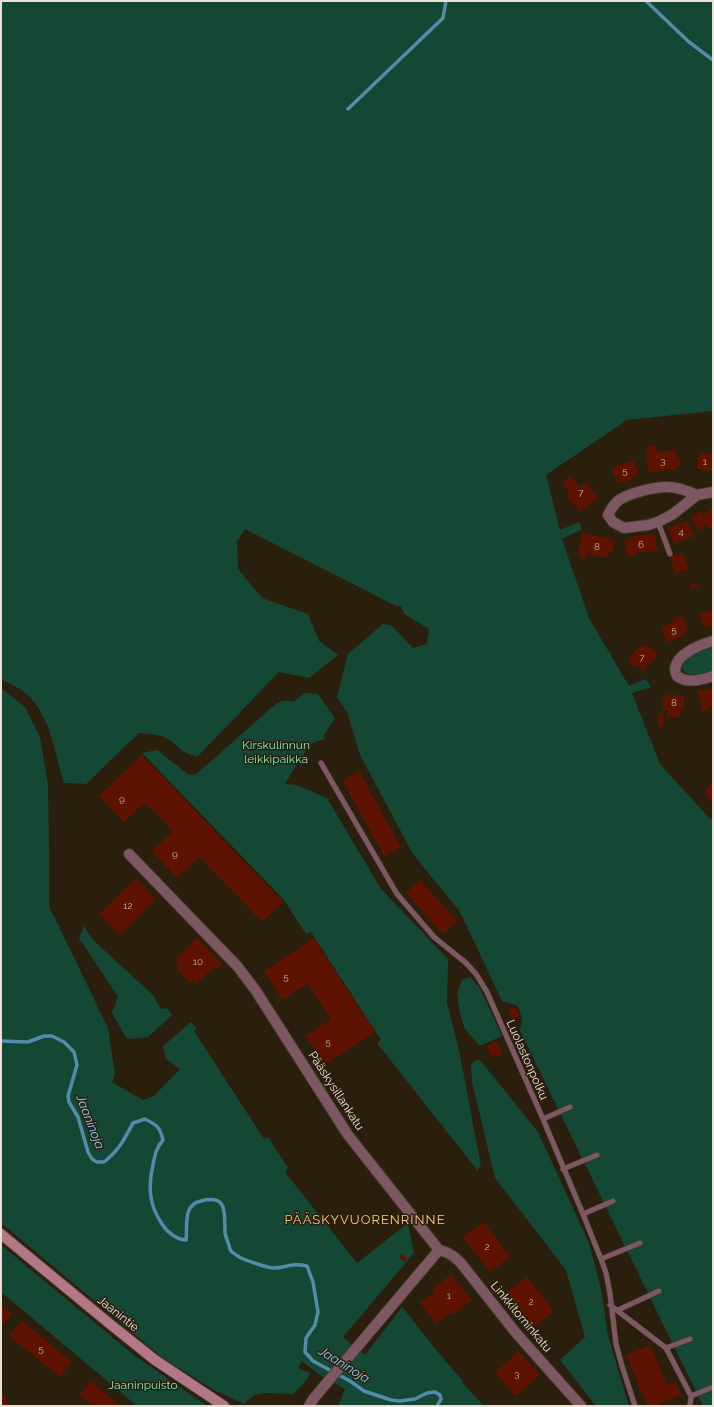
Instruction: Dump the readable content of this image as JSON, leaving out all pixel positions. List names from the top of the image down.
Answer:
{
  "streets": {
    "main road": ["Jaanintie"],
    "street": ["Pääskysillankatu", "Linkkitorninkatu"],
    "lane": ["Luolastonpolku"]
  },
  "crossings": [
    ["Pääskysillankatu", "Linkkitorninkatu"]
  ],
  "districts": ["PÄÄSKYVUORENRINNE"],
  "water": ["Jaaninoja"],
  "parks": ["Kirskulinnun leikkipaikka", "Jaaninpuisto"],
  "house_numbers": [
    "3",
    "1",
    "5",
    "7",
    "4",
    "6",
    "8",
    "5",
    "7",
    "8",
    "9",
    "9",
    "12",
    "10",
    "5",
    "5",
    "2",
    "1",
    "2",
    "5",
    "3"
  ]
}
